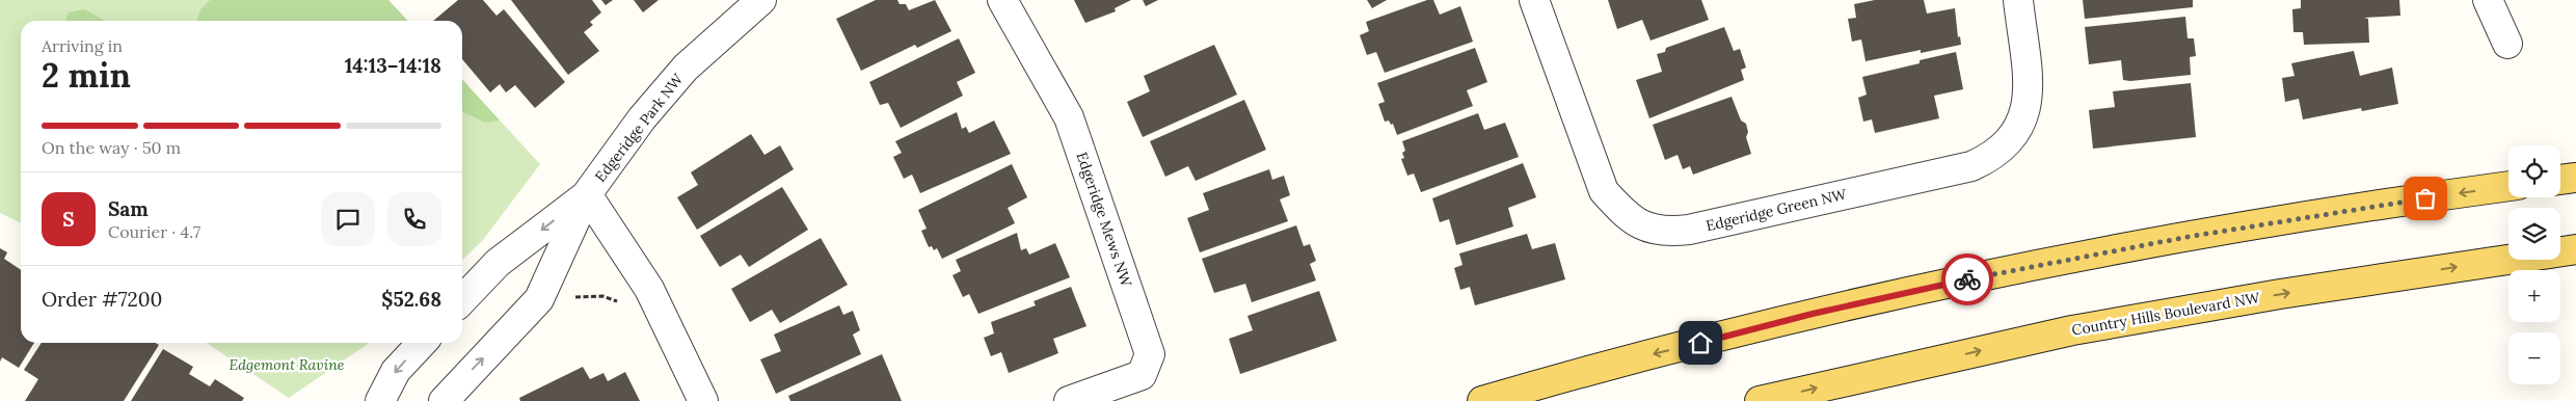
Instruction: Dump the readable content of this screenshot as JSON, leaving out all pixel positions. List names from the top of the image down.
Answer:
{
  "streets": {
    "main road": ["Country Hills Boulevard NW"],
    "street": ["Edgeridge Park NW", "Edgeridge Green NW", "Edgeridge Mews NW"]
  },
  "parks": ["Edgemont Ravine"],
  "page": {
    "heading": ["2 min", "Arriving in", "14:13–14:18"],
    "panel": [
      "Sam",
      "Courier · 4.7",
      "Order #7200",
      "$52.68"
    ],
    "bar": "On the way · 50 m",
    "map_buttons": ["+", "−"],
    "round": "S"
  }
}
